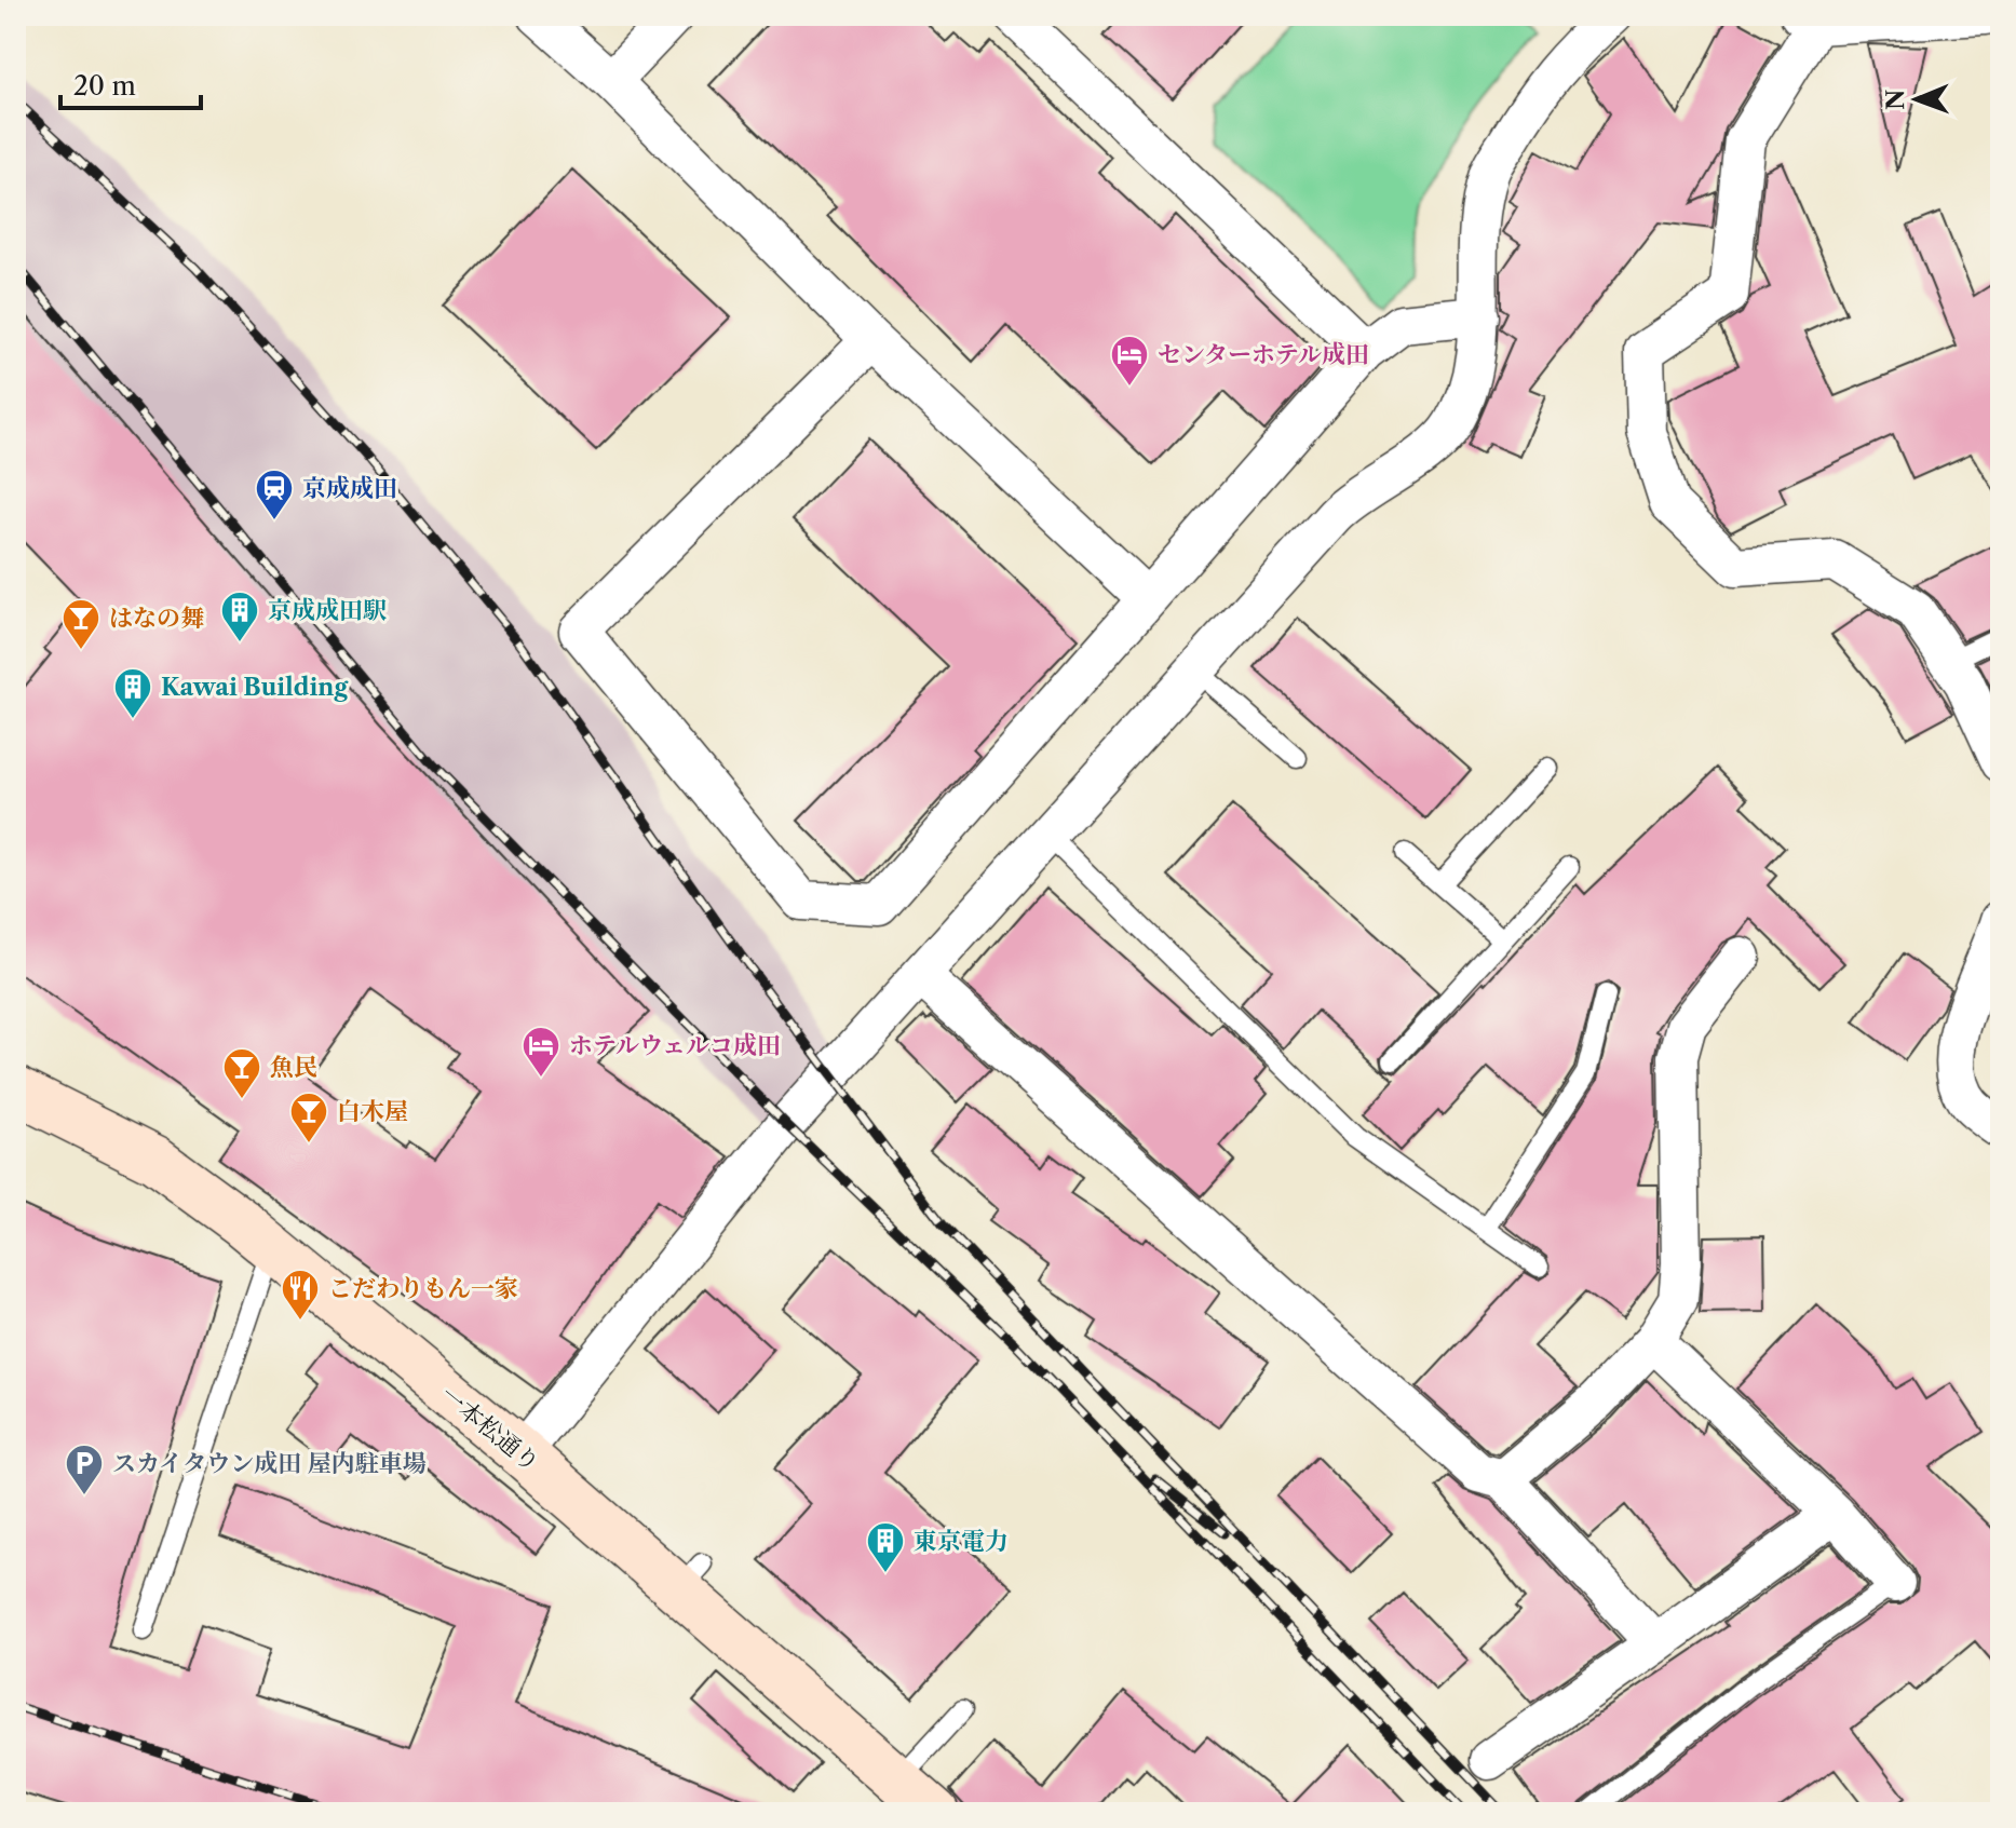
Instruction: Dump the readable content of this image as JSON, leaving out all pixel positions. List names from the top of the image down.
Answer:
{
  "streets": {
    "street": ["一本松通り"]
  },
  "places": {
    "hotel": ["センターホテル成田", "ホテルウェルコ成田"],
    "station": ["京成成田"],
    "building": ["京成成田駅", "Kawai Building", "東京電力"],
    "bar": ["はなの舞", "魚民", "白木屋"],
    "restaurant": ["こだわりもん一家"],
    "parking": ["スカイタウン成田 屋内駐車場"]
  },
  "scale_bar": "20 m",
  "north": "left"
}
